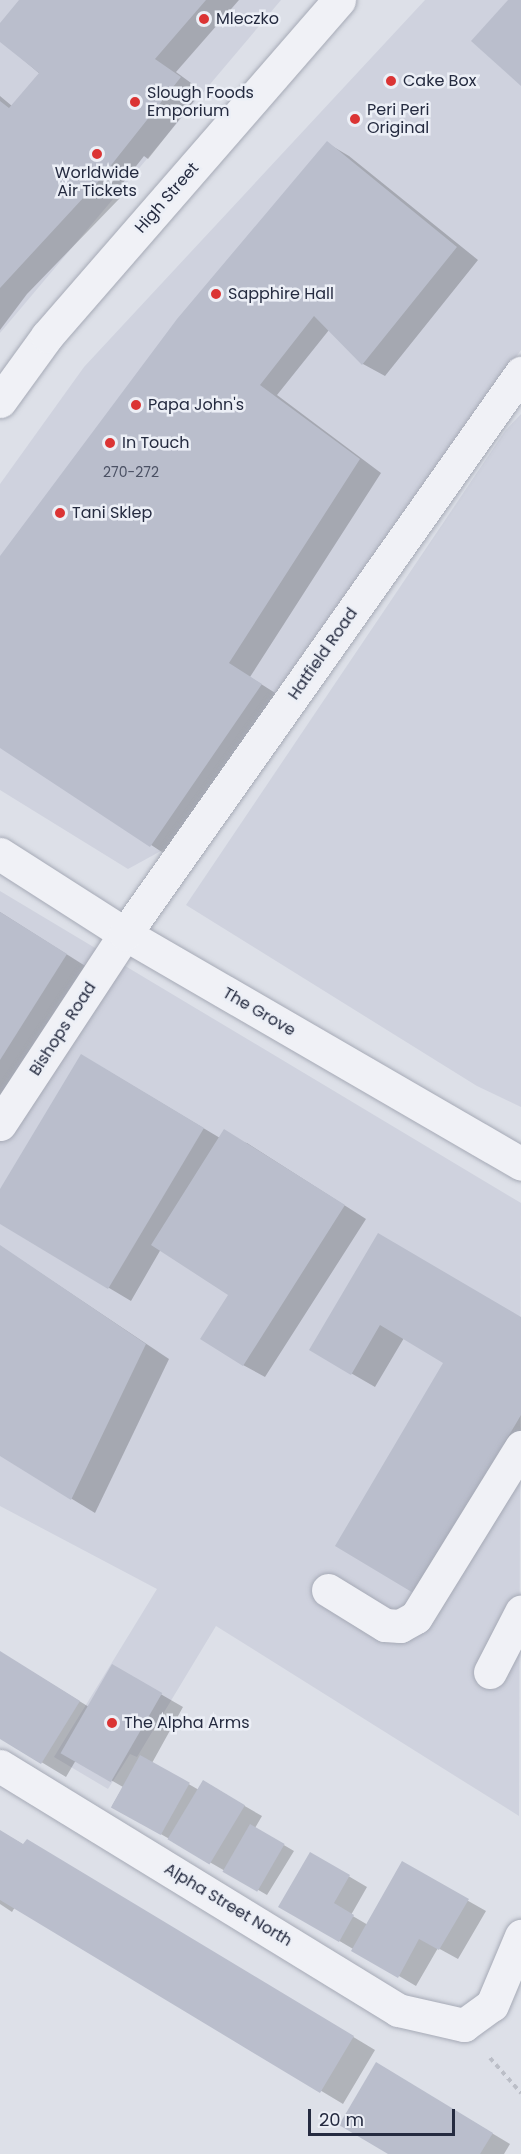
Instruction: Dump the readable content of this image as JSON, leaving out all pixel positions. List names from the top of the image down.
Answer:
{
  "streets": {
    "street": [
      "High Street",
      "Hatfield Road",
      "The Grove",
      "Bishops Road",
      "Alpha Street North"
    ]
  },
  "crossings": [
    ["Hatfield Road", "The Grove"],
    ["Hatfield Road", "Bishops Road"],
    ["The Grove", "Bishops Road"]
  ],
  "places": [
    "Mleczko",
    "Cake Box",
    "Slough Foods Emporium",
    "Peri Peri Original",
    "Worldwide Air Tickets",
    "Sapphire Hall",
    "Papa John's",
    "In Touch",
    "Tani Sklep",
    "The Alpha Arms"
  ],
  "house_numbers": ["270-272"],
  "scale_bar": "20 m"
}
